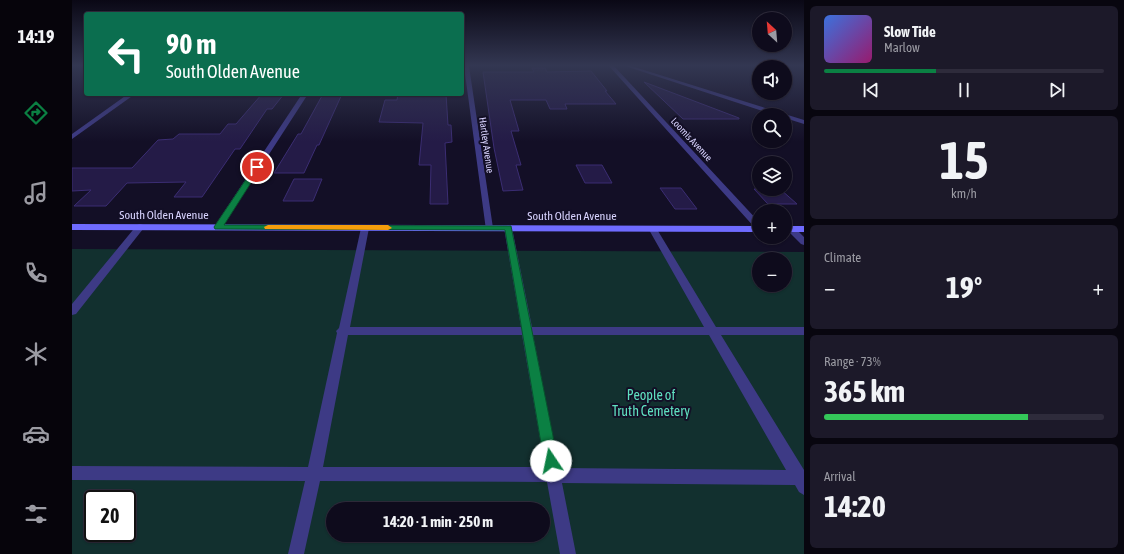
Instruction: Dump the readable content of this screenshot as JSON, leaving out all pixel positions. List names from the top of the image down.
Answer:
{
  "streets": {
    "main road": ["South Olden Avenue"],
    "street": ["Loomis Avenue", "Hartley Avenue"]
  },
  "crossings": [
    ["Hartley Avenue", "South Olden Avenue"]
  ],
  "parks": ["People of Truth Cemetery"],
  "north": "top left",
  "page": {
    "tabs": "14:19",
    "map_buttons": ["+", "−"],
    "turn": ["90 m", "South Olden Avenue"],
    "song": ["Slow Tide", "Marlow"],
    "tile": [
      ["15", "km/h"],
      "Climate",
      ["Range · 73%", "365 km"],
      ["Arrival", "14:20"]
    ],
    "heat": ["−", "19°", "+"],
    "limit": "20",
    "trip": "14:20 · 1 min · 250 m"
  }
}
